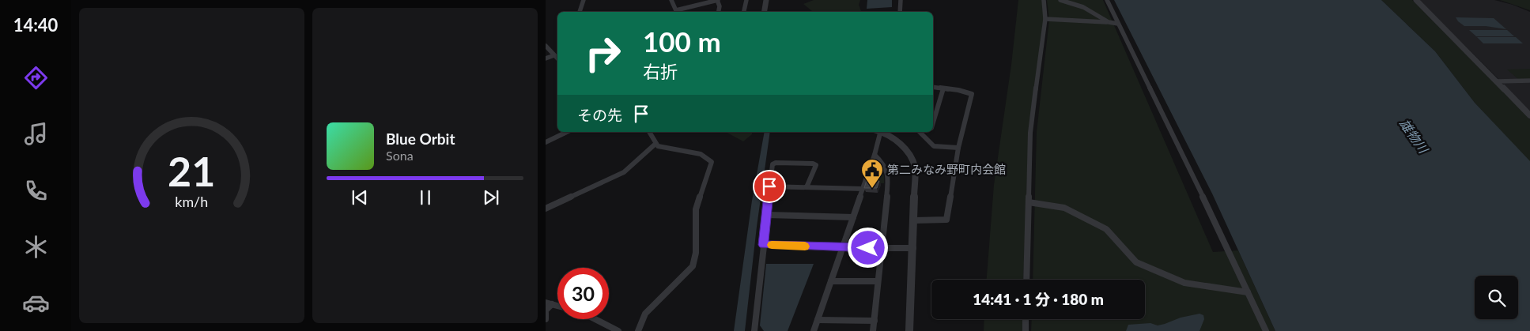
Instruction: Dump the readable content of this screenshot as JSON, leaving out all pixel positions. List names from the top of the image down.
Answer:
{
  "water": ["雄物川"],
  "places": {
    "public building": ["第二みなみ野町内会館"]
  },
  "page": {
    "tabs": "14:40",
    "turn": ["100 m", "右折"],
    "then": "その先",
    "song": ["Blue Orbit", "Sona"],
    "limit": "30",
    "trip": "14:41 · 1 分 · 180 m",
    "gauge": ["21", "km/h"]
  }
}
